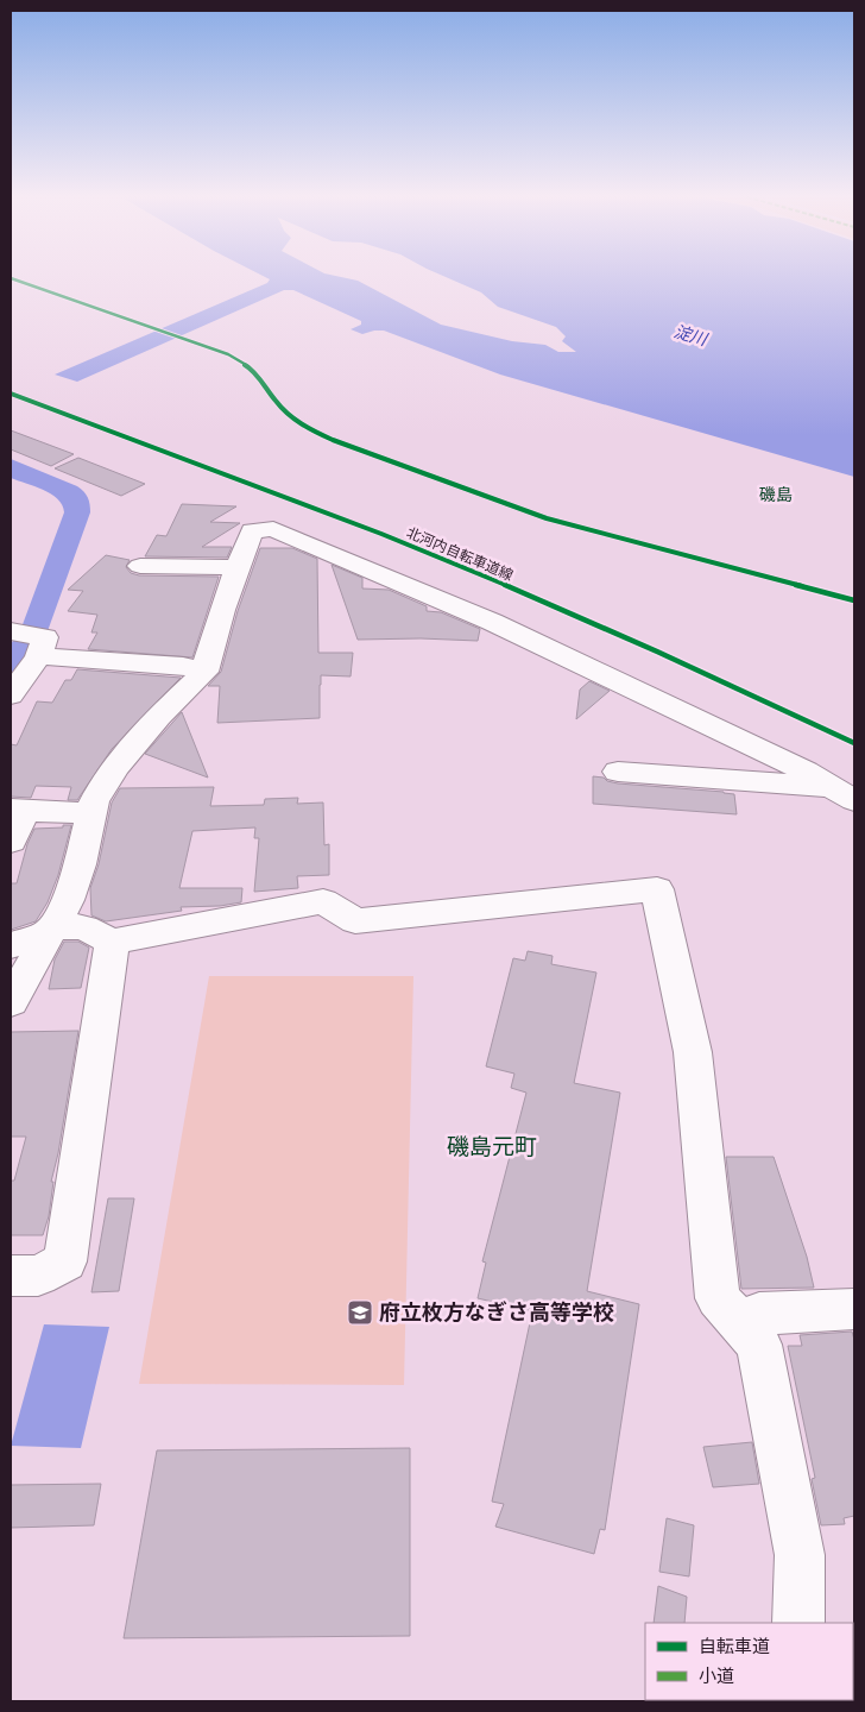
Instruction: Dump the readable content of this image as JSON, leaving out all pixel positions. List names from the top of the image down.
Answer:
{
  "streets": {
    "cycle path": ["北河内自転車道線"]
  },
  "districts": ["磯島", "磯島元町"],
  "water": ["淀川"],
  "places": {
    "school or university": ["府立枚方なぎさ高等学校"]
  },
  "legend": ["自転車道", "小道"]
}
